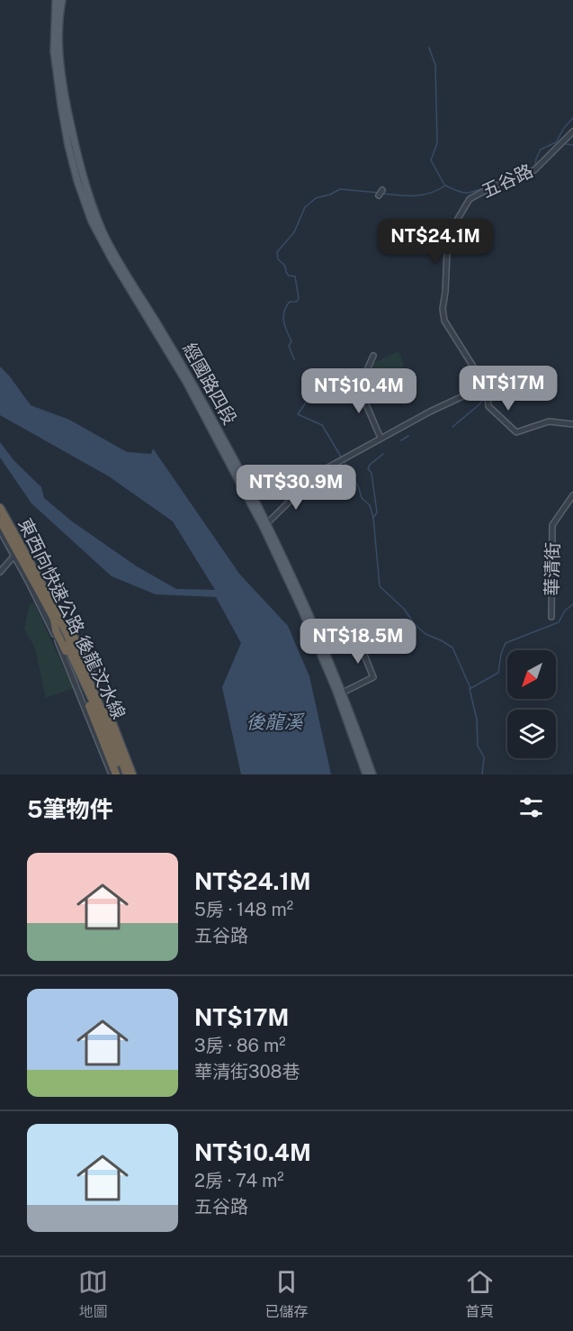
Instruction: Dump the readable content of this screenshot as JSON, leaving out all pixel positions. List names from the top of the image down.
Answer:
{
  "streets": {
    "highway": ["東西向快速公路 後龍汶水線"],
    "main road": ["經國路四段"],
    "street": ["五谷路", "華清街"]
  },
  "water": ["後龍溪"],
  "north": "bottom left",
  "page": {
    "price": [
      "NT$24.1M",
      "NT$17M",
      "NT$10.4M",
      "NT$30.9M",
      "NT$18.5M"
    ],
    "heading": "5筆物件",
    "list": [
      {
        "name": "NT$24.1M",
        "note": "5房 · 148 m² · 五谷路"
      },
      {
        "name": "NT$17M",
        "note": "3房 · 86 m² · 華清街308巷"
      },
      {
        "name": "NT$10.4M",
        "note": "2房 · 74 m² · 五谷路"
      }
    ],
    "tabs": ["地圖", "已儲存", "首頁"]
  }
}
